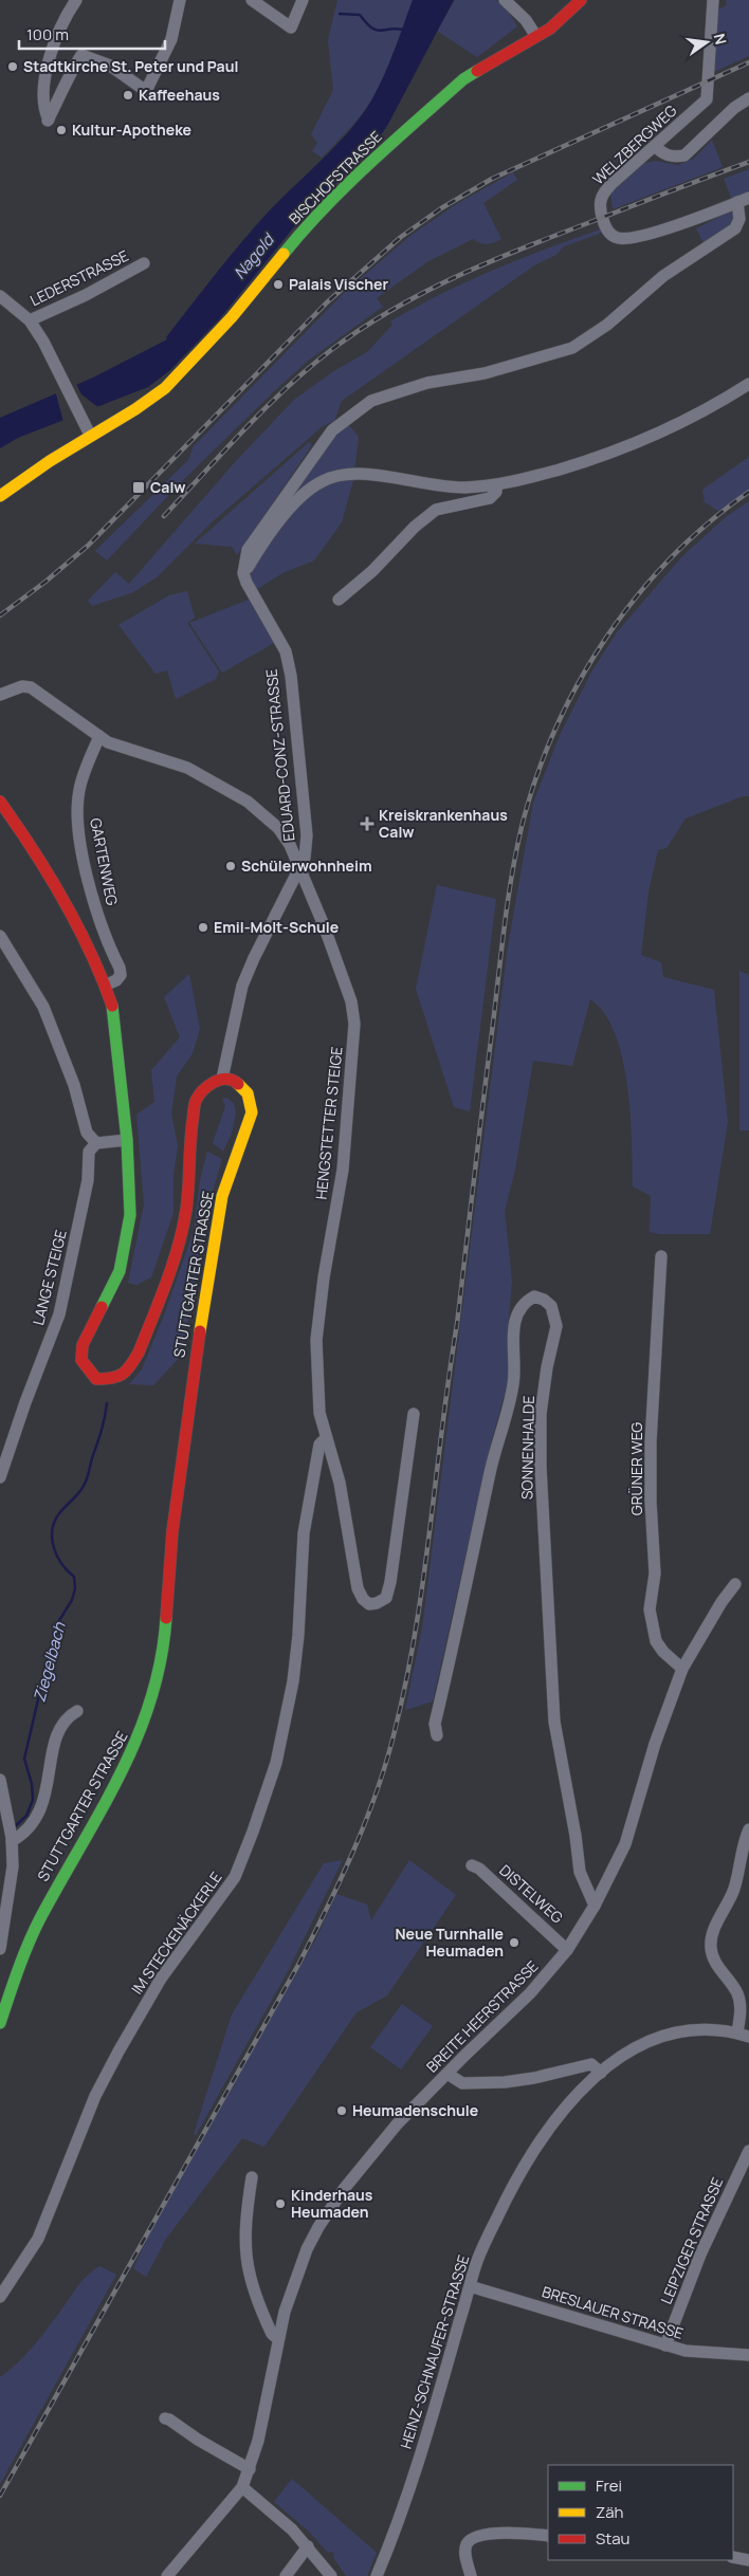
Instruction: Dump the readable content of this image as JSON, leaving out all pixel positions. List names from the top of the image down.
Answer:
{
  "streets": {
    "main road": ["BISCHOFSTRASSE", "STUTTGARTER STRASSE"],
    "street": [
      "WELZBERGWEG",
      "LEDERSTRASSE",
      "EDUARD-CONZ-STRASSE",
      "GARTENWEG",
      "HENGSTETTER STEIGE",
      "LANGE STEIGE",
      "SONNENHALDE",
      "GRÜNER WEG",
      "DISTELWEG",
      "IM STECKENÄCKERLE",
      "BREITE HEERSTRASSE",
      "LEIPZIGER STRASSE",
      "BRESLAUER STRASSE",
      "HEINZ-SCHNAUFER-STRASSE"
    ]
  },
  "crossings": [
    ["EDUARD-CONZ-STRASSE", "HENGSTETTER STEIGE"],
    ["EDUARD-CONZ-STRASSE", "STUTTGARTER STRASSE"],
    ["GARTENWEG", "HENGSTETTER STEIGE"],
    ["GARTENWEG", "STUTTGARTER STRASSE"],
    ["HENGSTETTER STEIGE", "IM STECKENÄCKERLE"],
    ["SONNENHALDE", "BREITE HEERSTRASSE"],
    ["GRÜNER WEG", "BREITE HEERSTRASSE"],
    ["DISTELWEG", "BREITE HEERSTRASSE"],
    ["LEIPZIGER STRASSE", "BRESLAUER STRASSE"],
    ["BRESLAUER STRASSE", "HEINZ-SCHNAUFER-STRASSE"]
  ],
  "water": ["Nagold", "Ziegelbach"],
  "places": {
    "other": [
      "Stadtkirche St. Peter und Paul",
      "Kaffeehaus",
      "Kultur-Apotheke",
      "Palais Vischer",
      "Schülerwohnheim",
      "Emil-Molt-Schule",
      "Neue Turnhalle Heumaden",
      "Heumadenschule",
      "Kinderhaus Heumaden"
    ],
    "transit": ["Calw"],
    "health": ["Kreiskrankenhaus Calw"]
  },
  "legend": ["Frei", "Zäh", "Stau"],
  "scale_bar": "100 m",
  "north": "right"
}
